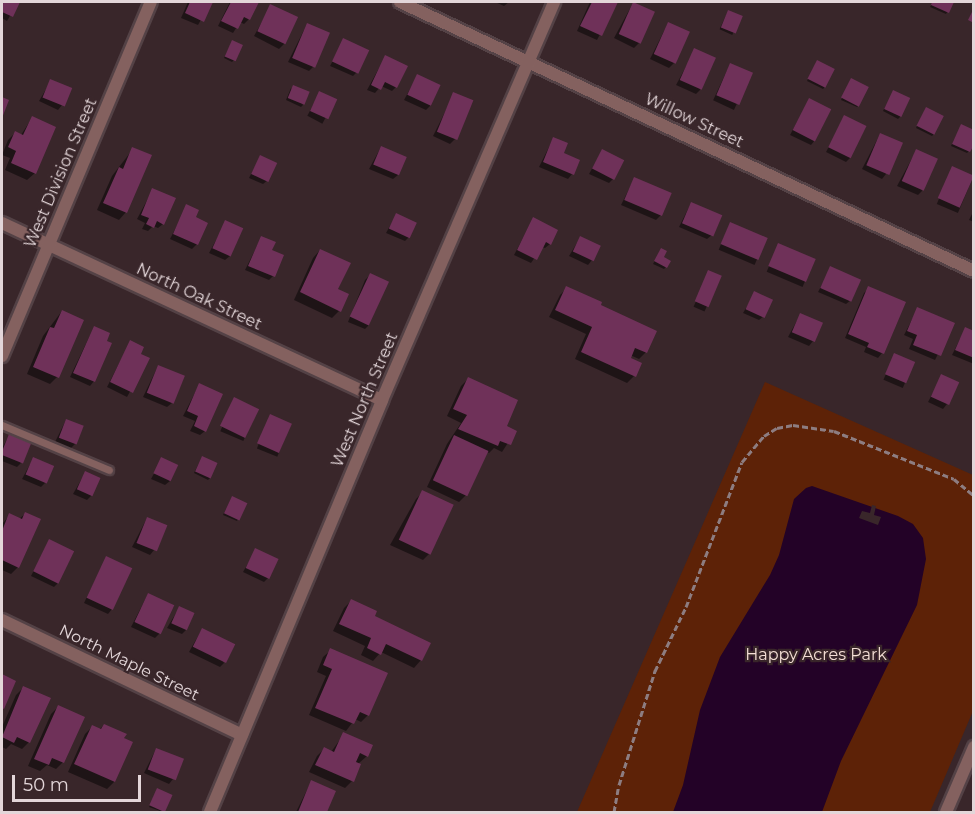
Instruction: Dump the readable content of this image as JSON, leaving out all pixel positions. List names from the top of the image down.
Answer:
{
  "streets": {
    "street": [
      "Willow Street",
      "West Division Street",
      "North Oak Street",
      "West North Street",
      "North Maple Street"
    ]
  },
  "crossings": [
    ["Willow Street", "West North Street"],
    ["West Division Street", "North Oak Street"],
    ["North Oak Street", "West North Street"],
    ["West North Street", "North Maple Street"]
  ],
  "parks": ["Happy Acres Park"],
  "scale_bar": "50 m"
}
